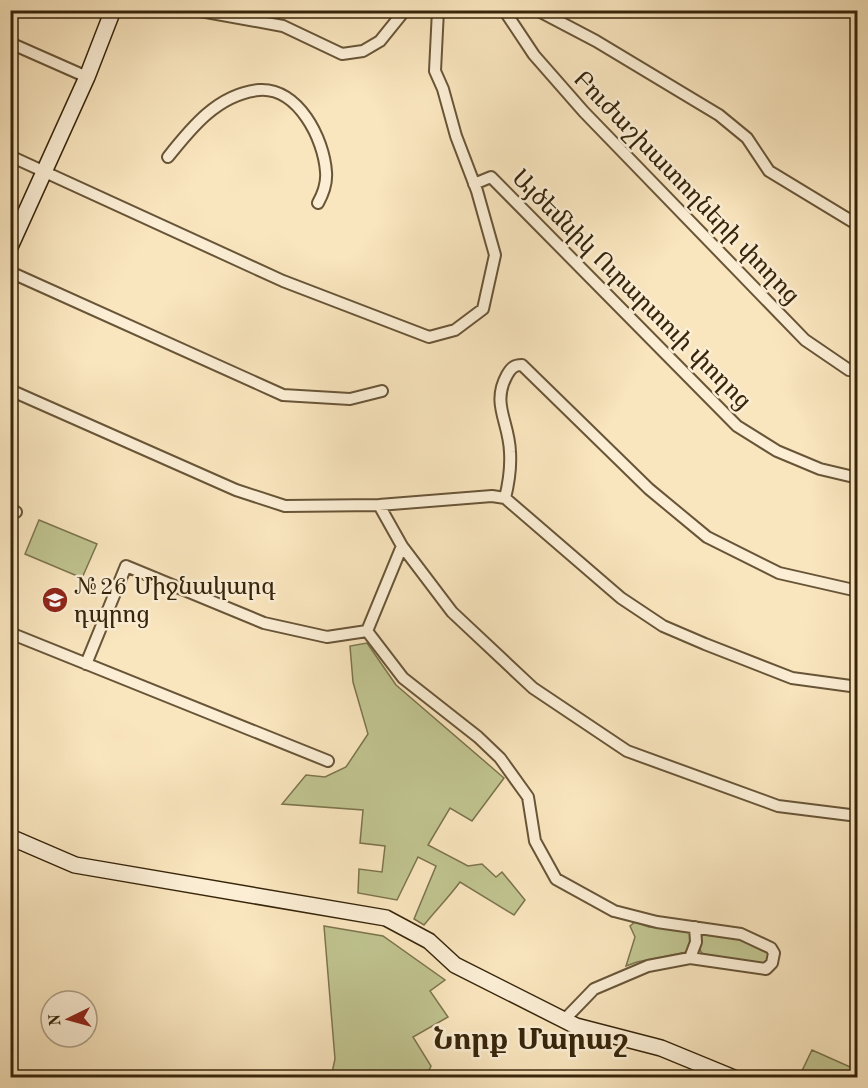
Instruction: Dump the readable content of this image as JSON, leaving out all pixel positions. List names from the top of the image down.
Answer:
{
  "streets": {
    "street": ["Բուժաշխատողների փողոց", "Այծեմնիկ Ուրարտուի փողոց"]
  },
  "districts": ["Նորք Մարաշ"],
  "places": {
    "school or university": ["№26 Միջնակարգ դպրոց"]
  },
  "north": "left"
}
